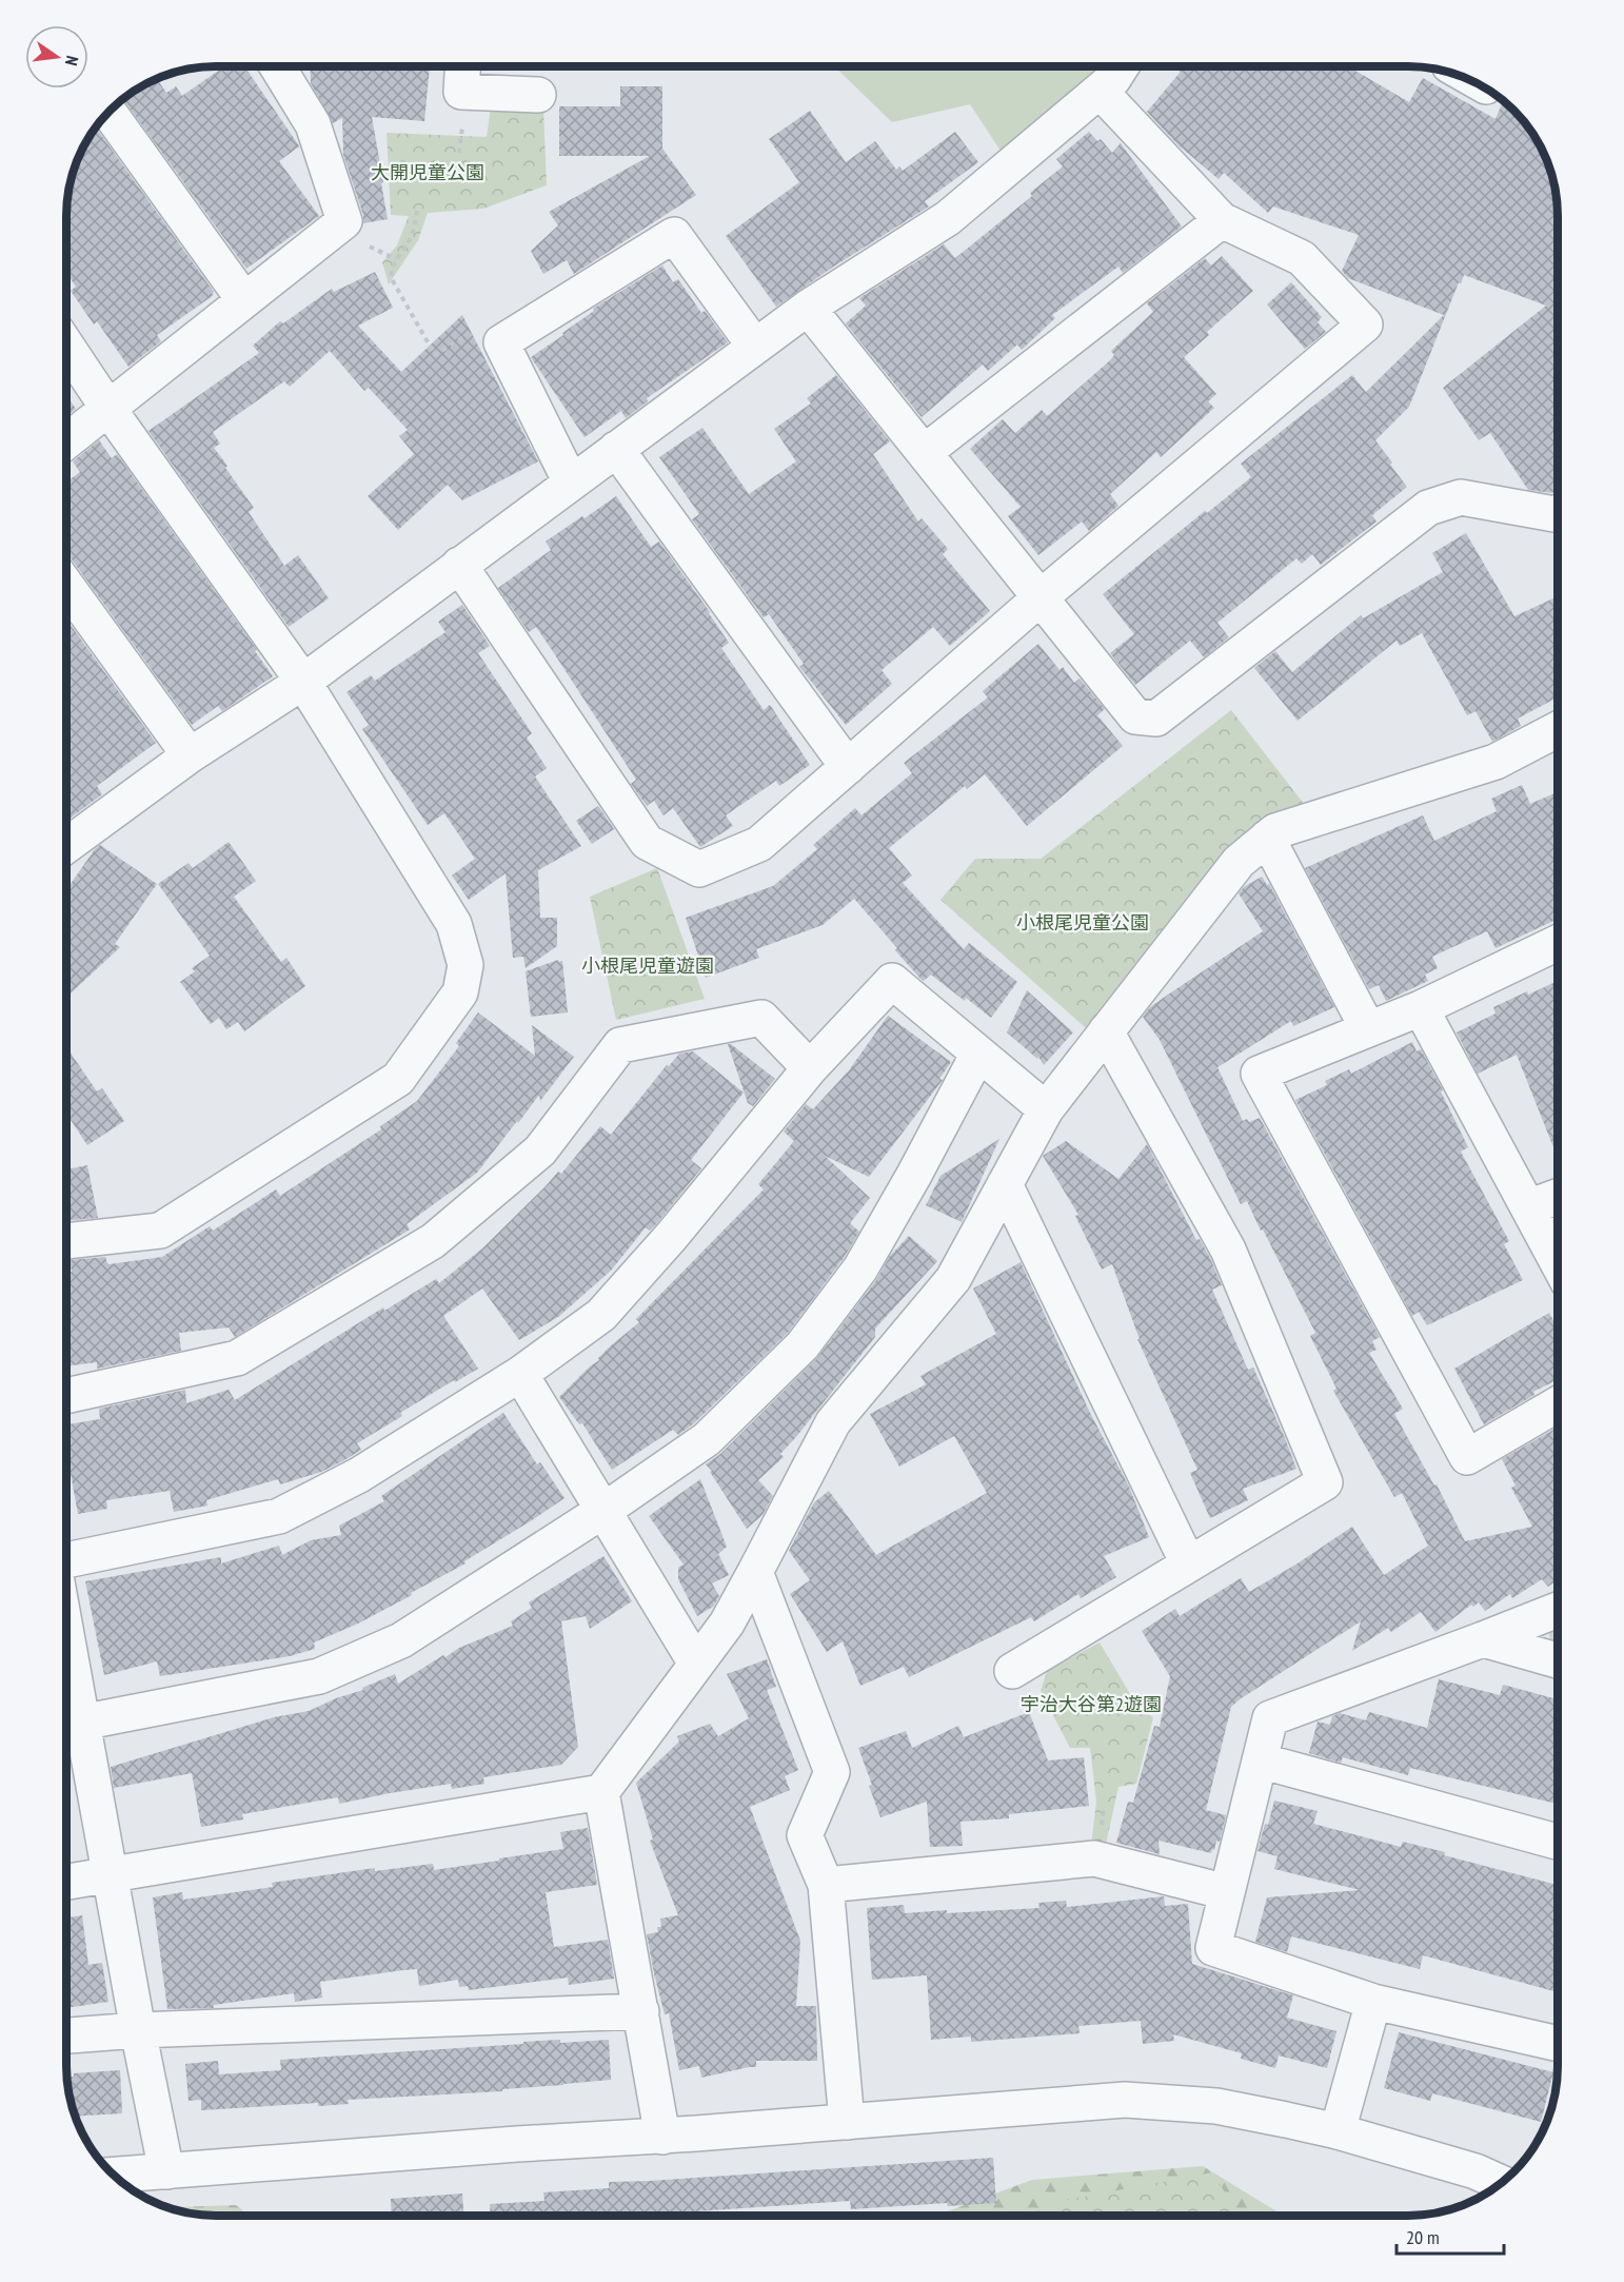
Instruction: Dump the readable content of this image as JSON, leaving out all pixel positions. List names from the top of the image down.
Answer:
{
  "parks": [
    "大開児童公園",
    "小根尾児童公園",
    "小根尾児童遊園",
    "宇治大谷第2遊園"
  ],
  "scale_bar": "20 m",
  "north": "right"
}
